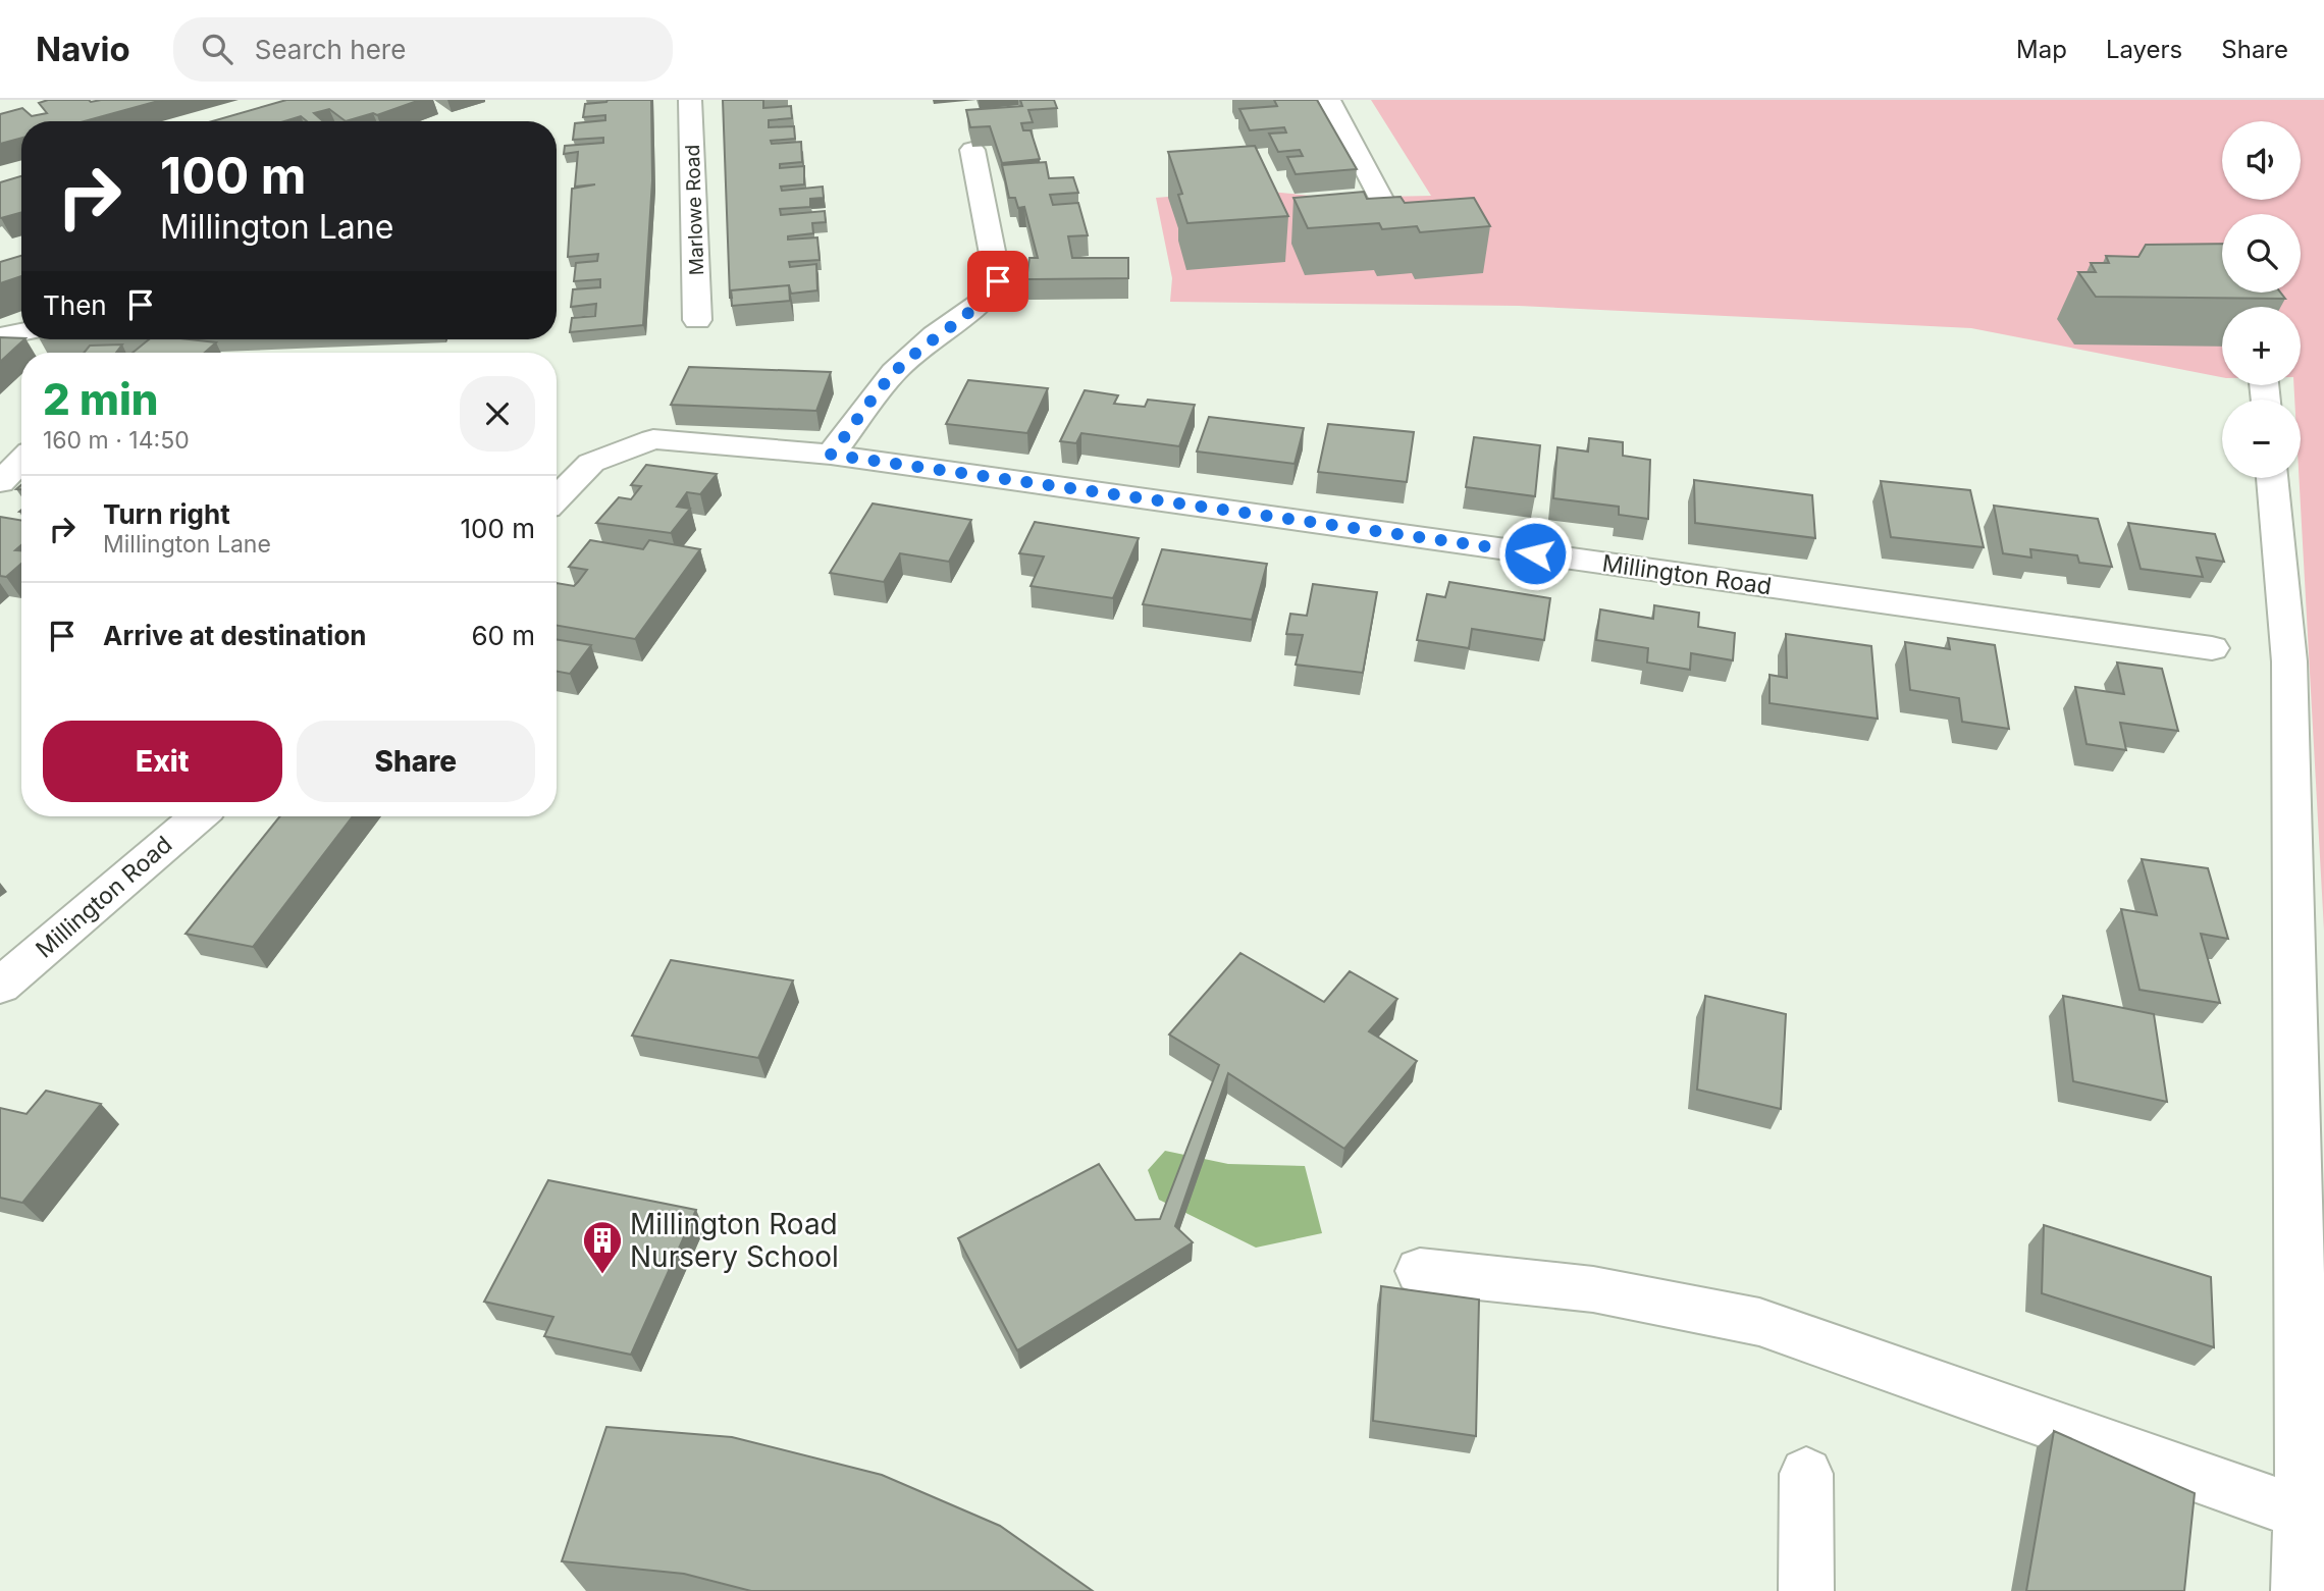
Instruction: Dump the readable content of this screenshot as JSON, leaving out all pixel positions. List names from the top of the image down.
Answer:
{
  "streets": {
    "street": ["Marlowe Road", "Millington Road"]
  },
  "places": {
    "building": ["Millington Road Nursery School"]
  },
  "page": {
    "header": "Navio",
    "search": "Search here",
    "nav": ["Map", "Layers", "Share"],
    "map_buttons": ["+", "−"],
    "turn": ["100 m", "Millington Lane"],
    "then": "Then",
    "heading": ["2 min", "160 m · 14:50"],
    "list": [
      {
        "name": "Turn right",
        "note": "Millington Lane",
        "value": "100 m"
      },
      {
        "name": "Arrive at destination",
        "value": "60 m"
      }
    ],
    "buttons": ["Exit", "Share"]
  }
}
